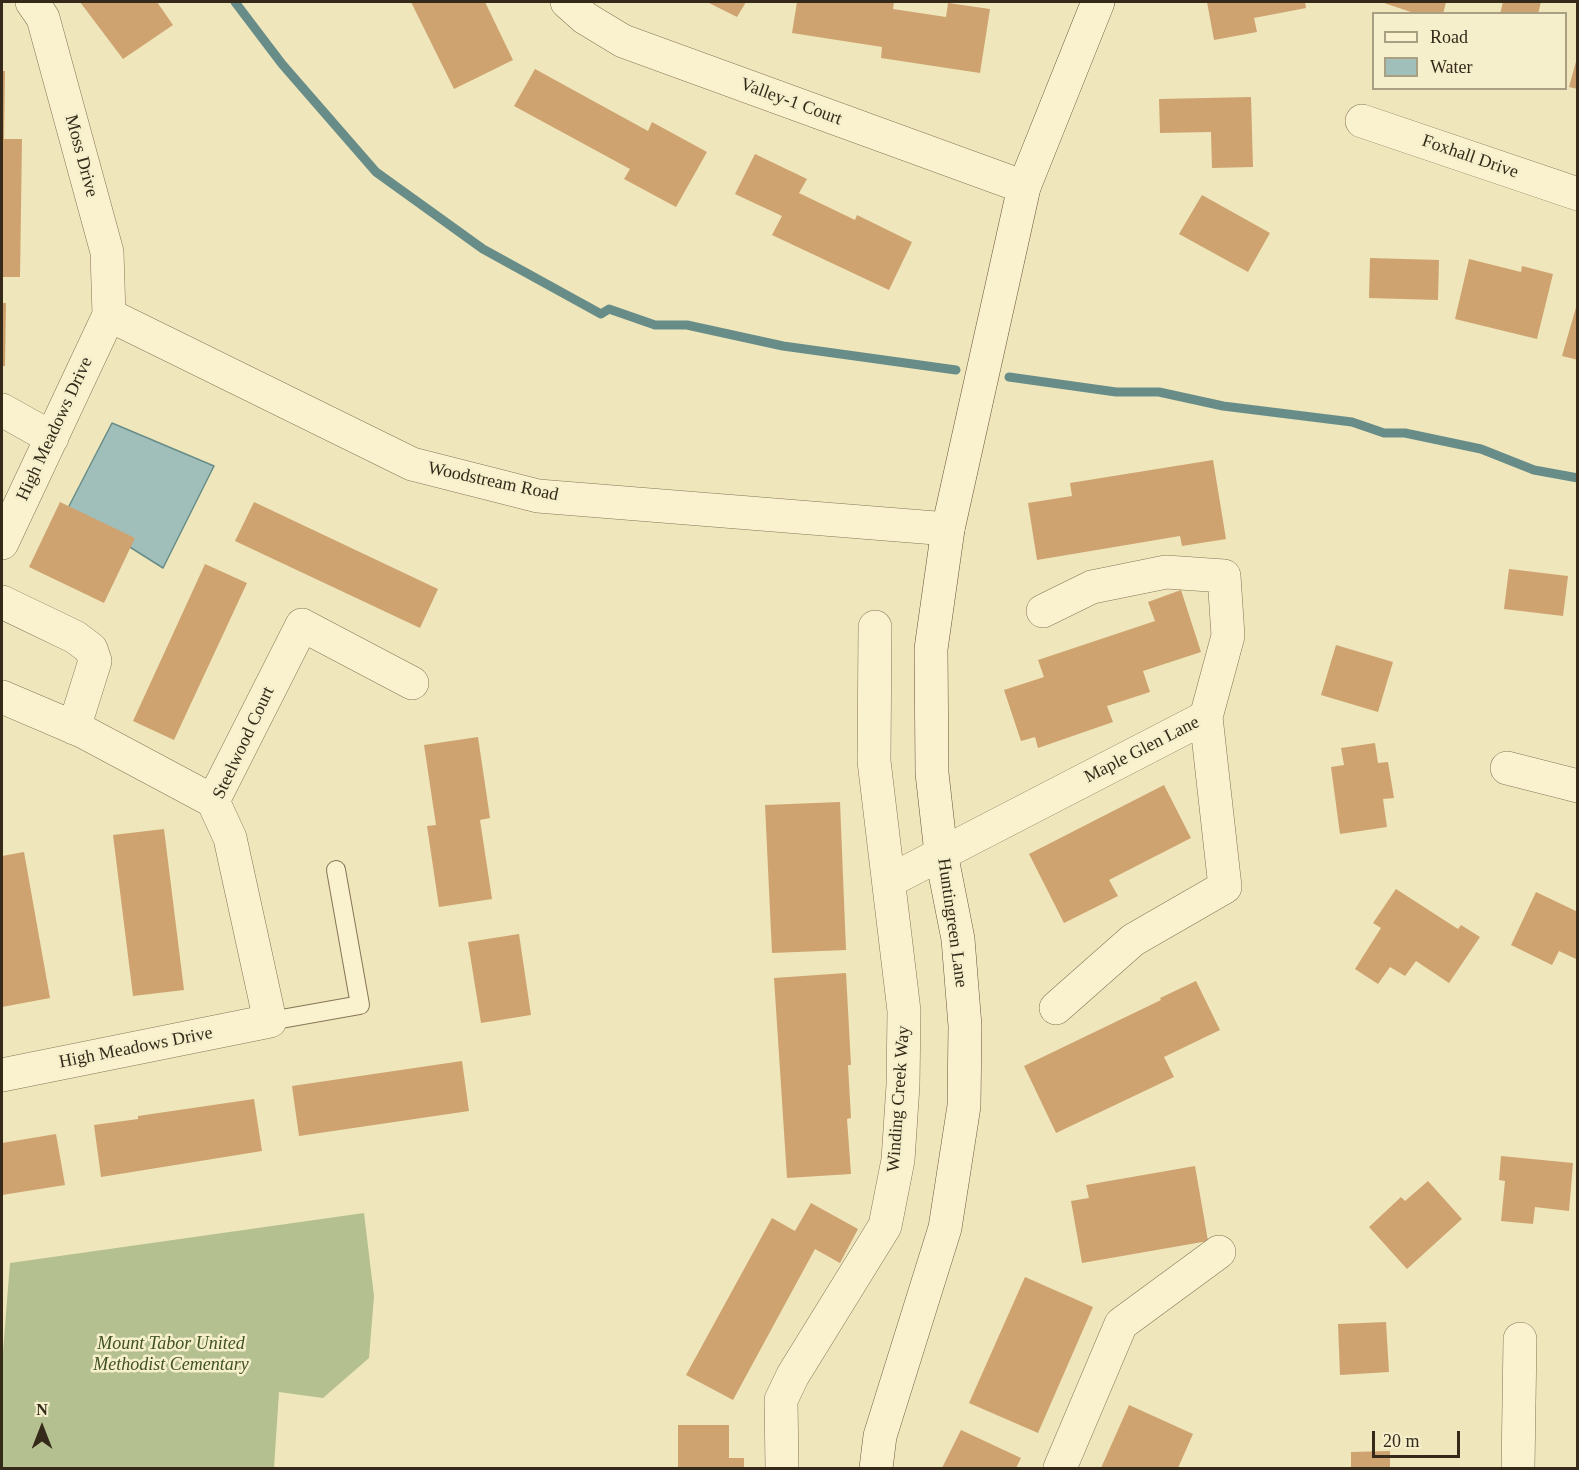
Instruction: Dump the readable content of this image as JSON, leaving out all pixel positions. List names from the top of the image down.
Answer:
{
  "streets": {
    "street": [
      "Valley-1 Court",
      "Moss Drive",
      "Foxhall Drive",
      "High Meadows Drive",
      "Woodstream Road",
      "Steelwood Court",
      "Maple Glen Lane",
      "Huntingreen Lane",
      "Winding Creek Way"
    ]
  },
  "crossings": [
    ["Valley-1 Court", "Huntingreen Lane"],
    ["Moss Drive", "High Meadows Drive"],
    ["Moss Drive", "Woodstream Road"],
    ["High Meadows Drive", "Woodstream Road"],
    ["High Meadows Drive", "Steelwood Court"],
    ["Woodstream Road", "Huntingreen Lane"],
    ["Maple Glen Lane", "Huntingreen Lane"]
  ],
  "parks": ["Mount Tabor United Methodist Cementary"],
  "legend": ["Road", "Water"],
  "scale_bar": "20 m",
  "north": "top"
}
